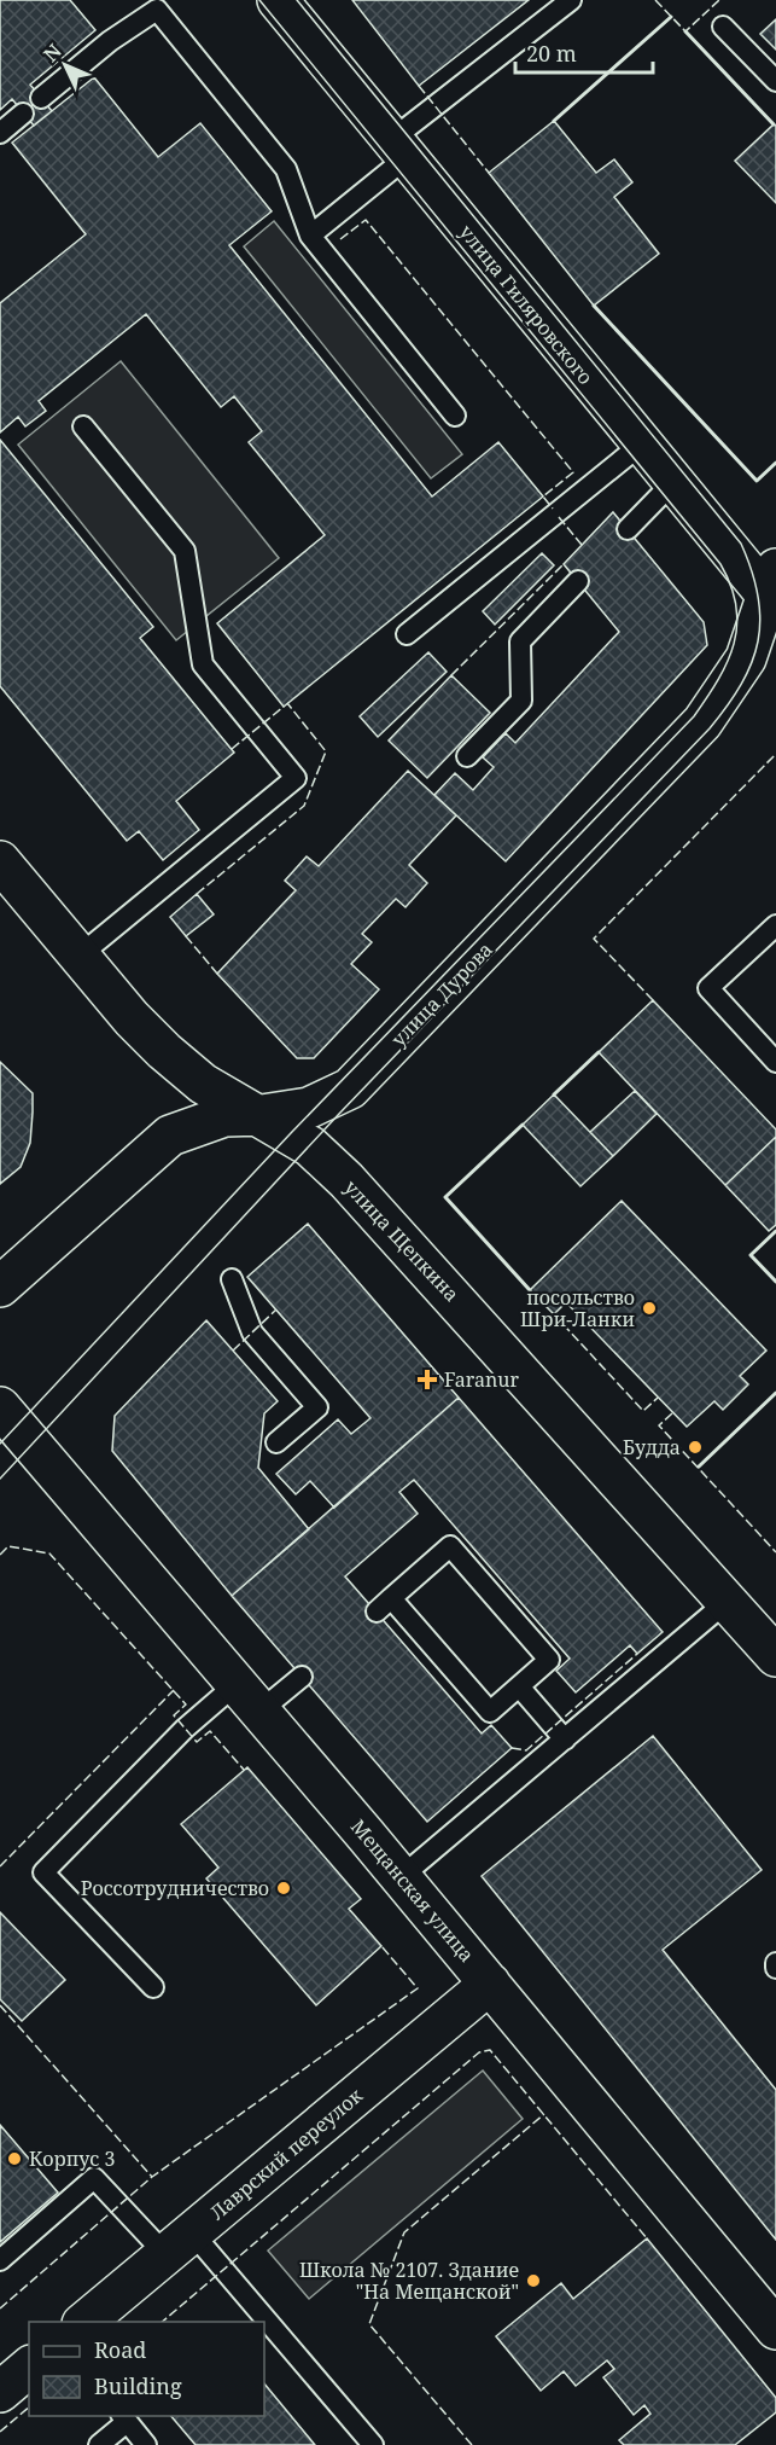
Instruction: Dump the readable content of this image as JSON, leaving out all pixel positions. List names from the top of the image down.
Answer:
{
  "streets": {
    "street": [
      "улица Гиляровского",
      "улица Дурова",
      "улица Щепкина",
      "Мещанская улица",
      "Лаврский переулок"
    ]
  },
  "crossings": [
    ["улица Гиляровского", "улица Дурова"],
    ["улица Дурова", "улица Щепкина"],
    ["Мещанская улица", "Лаврский переулок"]
  ],
  "places": {
    "other": [
      "посольство Шри-Ланки",
      "Будда",
      "Россотрудничество",
      "Корпус 3",
      "Школа № 2107. Здание \"На Мещанской\""
    ],
    "health": ["Faranur"]
  },
  "legend": ["Road", "Building"],
  "scale_bar": "20 m",
  "north": "top left"
}
